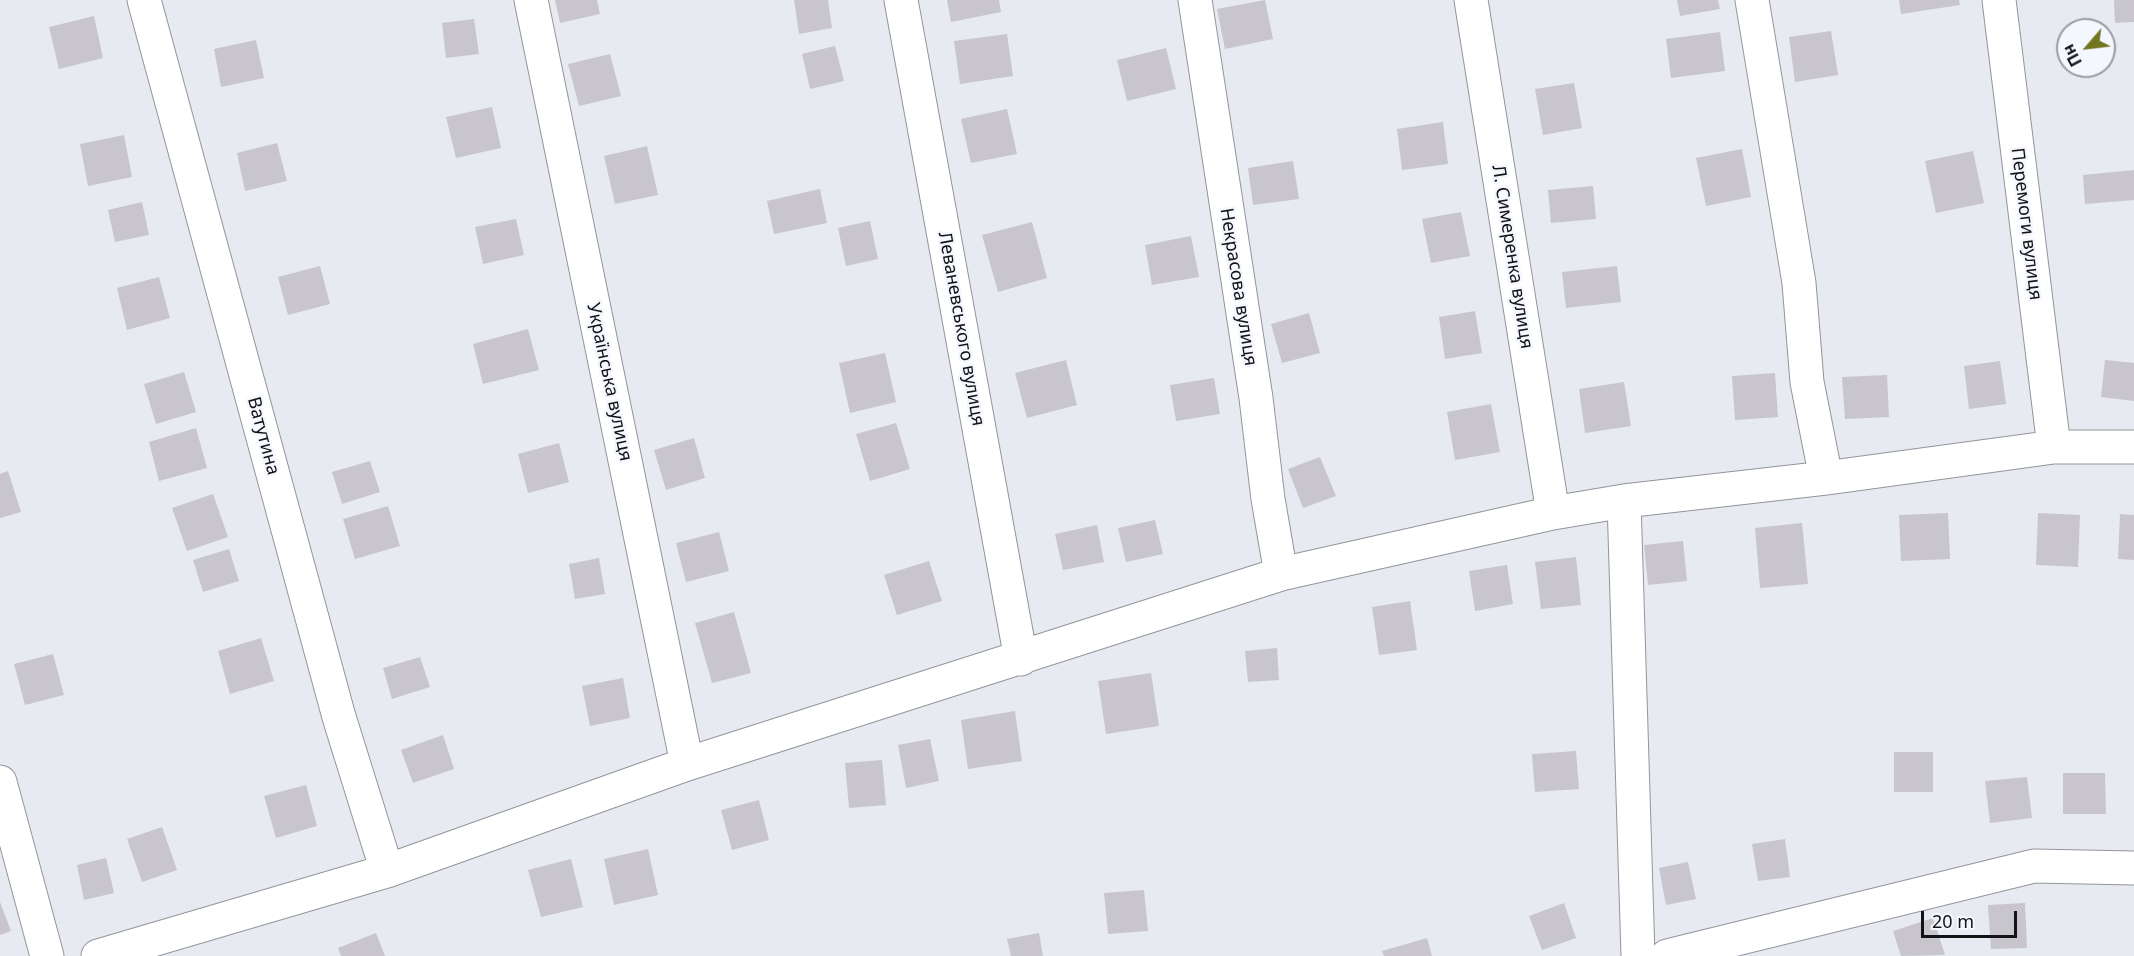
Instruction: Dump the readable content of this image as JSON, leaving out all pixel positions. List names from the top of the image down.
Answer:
{
  "streets": {
    "street": [
      "Перемоги вулиця",
      "Л. Симеренка вулиця",
      "Некрасова вулиця",
      "Леваневського вулиця",
      "Українська вулиця",
      "Ватутина"
    ]
  },
  "scale_bar": "20 m",
  "north": "bottom left"
}
